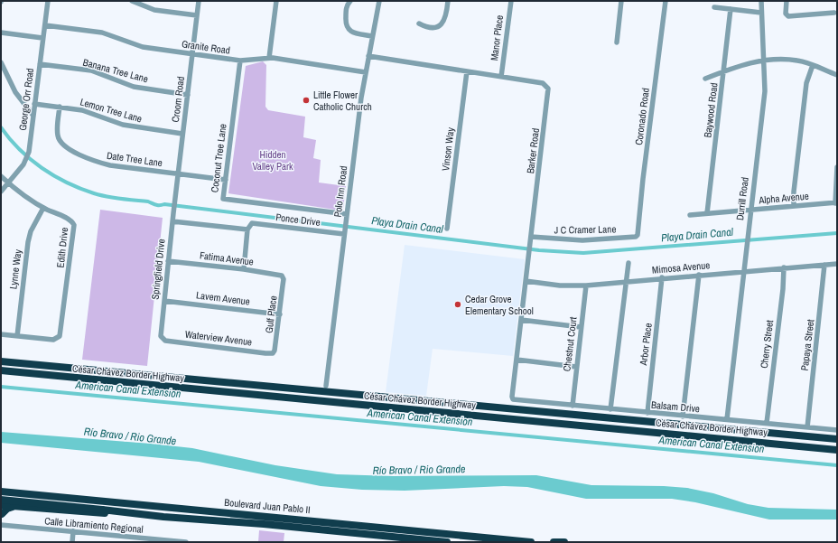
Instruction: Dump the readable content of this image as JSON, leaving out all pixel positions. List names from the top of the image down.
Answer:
{
  "streets": {
    "highway": ["César Chávez Border Highway", "Boulevard Juan Pablo II"],
    "street": [
      "Manor Place",
      "Granite Road",
      "Banana Tree Lane",
      "George Orr Road",
      "Croom Road",
      "Lemon Tree Lane",
      "Baywood Road",
      "Coronado Road",
      "Vinson Way",
      "Barker Road",
      "Coconut Tree Lane",
      "Date Tree Lane",
      "Polo Inn Road",
      "Alpha Avenue",
      "Durrill Road",
      "Ponce Drive",
      "J C Cramer Lane",
      "Edith Drive",
      "Fatima Avenue",
      "Mimosa Avenue",
      "Lynne Way",
      "Springfield Drive",
      "Lavern Avenue",
      "Gulf Place",
      "Waterview Avenue",
      "Chestnut Court",
      "Arbor Place",
      "Cherry Street",
      "Papaya Street",
      "Balsam Drive",
      "Calle Libramiento Regional"
    ]
  },
  "crossings": [
    ["Manor Place", "Barker Road"],
    ["Granite Road", "George Orr Road"],
    ["Granite Road", "Croom Road"],
    ["Granite Road", "Coconut Tree Lane"],
    ["Granite Road", "Polo Inn Road"],
    ["Banana Tree Lane", "George Orr Road"],
    ["Banana Tree Lane", "Croom Road"],
    ["George Orr Road", "Lemon Tree Lane"],
    ["George Orr Road", "Edith Drive"],
    ["Croom Road", "Lemon Tree Lane"],
    ["Croom Road", "Date Tree Lane"],
    ["Croom Road", "Springfield Drive"],
    ["Lemon Tree Lane", "Date Tree Lane"],
    ["Baywood Road", "Alpha Avenue"],
    ["Coronado Road", "J C Cramer Lane"],
    ["Vinson Way", "Barker Road"],
    ["Barker Road", "Polo Inn Road"],
    ["Barker Road", "J C Cramer Lane"],
    ["Barker Road", "Mimosa Avenue"],
    ["Barker Road", "Balsam Drive"],
    ["Coconut Tree Lane", "Date Tree Lane"],
    ["Coconut Tree Lane", "Polo Inn Road"],
    ["Polo Inn Road", "Ponce Drive"],
    ["Alpha Avenue", "Durrill Road"],
    ["Durrill Road", "Mimosa Avenue"],
    ["Durrill Road", "Balsam Drive"],
    ["Edith Drive", "Lynne Way"],
    ["Fatima Avenue", "Springfield Drive"],
    ["Fatima Avenue", "Gulf Place"],
    ["Mimosa Avenue", "Chestnut Court"],
    ["Mimosa Avenue", "Arbor Place"],
    ["Mimosa Avenue", "Cherry Street"],
    ["Mimosa Avenue", "Papaya Street"],
    ["Springfield Drive", "Lavern Avenue"],
    ["Springfield Drive", "Waterview Avenue"],
    ["Lavern Avenue", "Gulf Place"],
    ["Gulf Place", "Waterview Avenue"],
    ["Chestnut Court", "Balsam Drive"],
    ["Arbor Place", "Balsam Drive"],
    ["Cherry Street", "Balsam Drive"],
    ["Papaya Street", "Balsam Drive"]
  ],
  "water": ["Playa Drain Canal", "American Canal Extension", "Río Bravo / Rio Grande"],
  "parks": ["Hidden Valley Park"],
  "places": ["Little Flower Catholic Church", "Cedar Grove Elementary School"]
}
